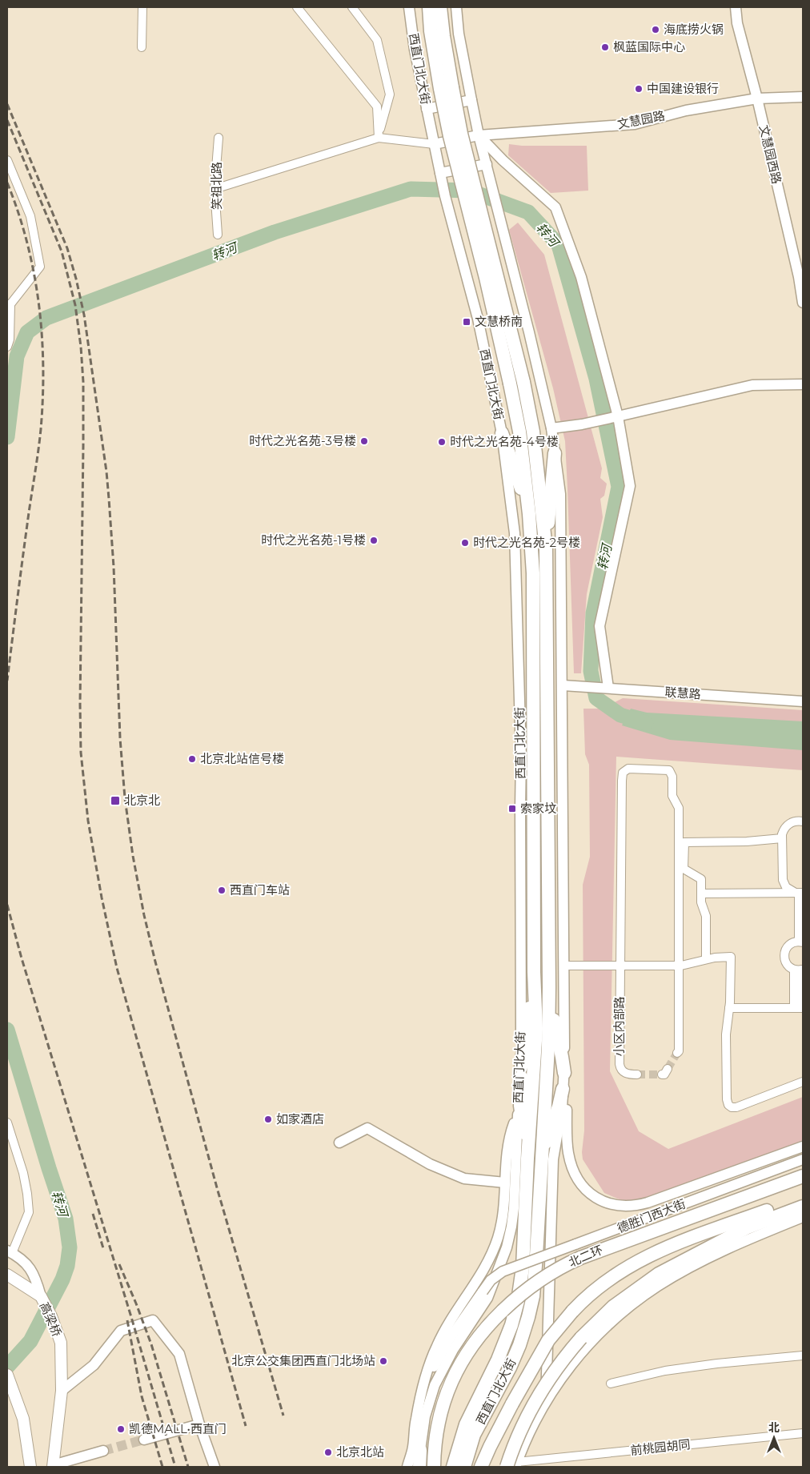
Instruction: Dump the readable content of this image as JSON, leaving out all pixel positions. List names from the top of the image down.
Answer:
{
  "streets": {
    "highway": ["西直门北大街", "北二环"],
    "main road": ["高梁桥"],
    "street": [
      "文慧园路",
      "文慧园西路",
      "笑祖北路",
      "联慧路",
      "小区内部路",
      "德胜门西大街",
      "前桃园胡同"
    ]
  },
  "crossings": [
    ["西直门北大街", "文慧园路"],
    ["文慧园路", "文慧园西路"]
  ],
  "water": ["转河"],
  "places": {
    "other": [
      "海底捞火锅",
      "枫蓝国际中心",
      "中国建设银行",
      "时代之光名苑-3号楼",
      "时代之光名苑-4号楼",
      "时代之光名苑-1号楼",
      "时代之光名苑-2号楼",
      "北京北站信号楼",
      "西直门车站",
      "如家酒店",
      "北京公交集团西直门北场站",
      "凯德MALL•西直门",
      "北京北站"
    ],
    "transit": ["文慧桥南", "北京北", "索家坟"]
  },
  "north": "top"
}
